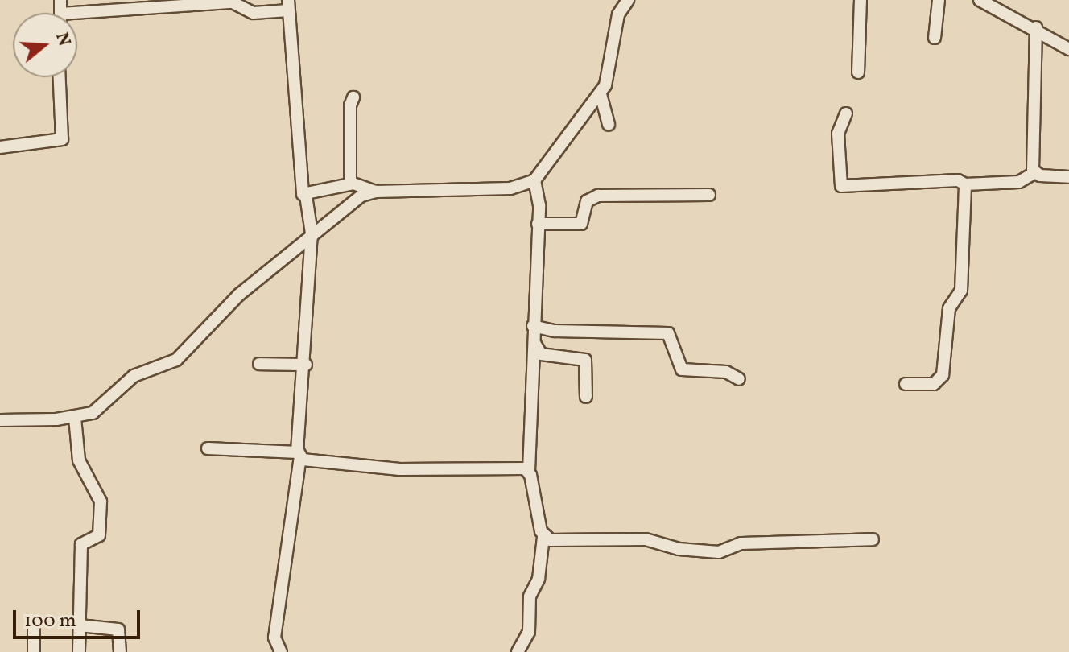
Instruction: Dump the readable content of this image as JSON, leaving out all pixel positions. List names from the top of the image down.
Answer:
{
  "scale_bar": "100 m",
  "north": "right"
}
